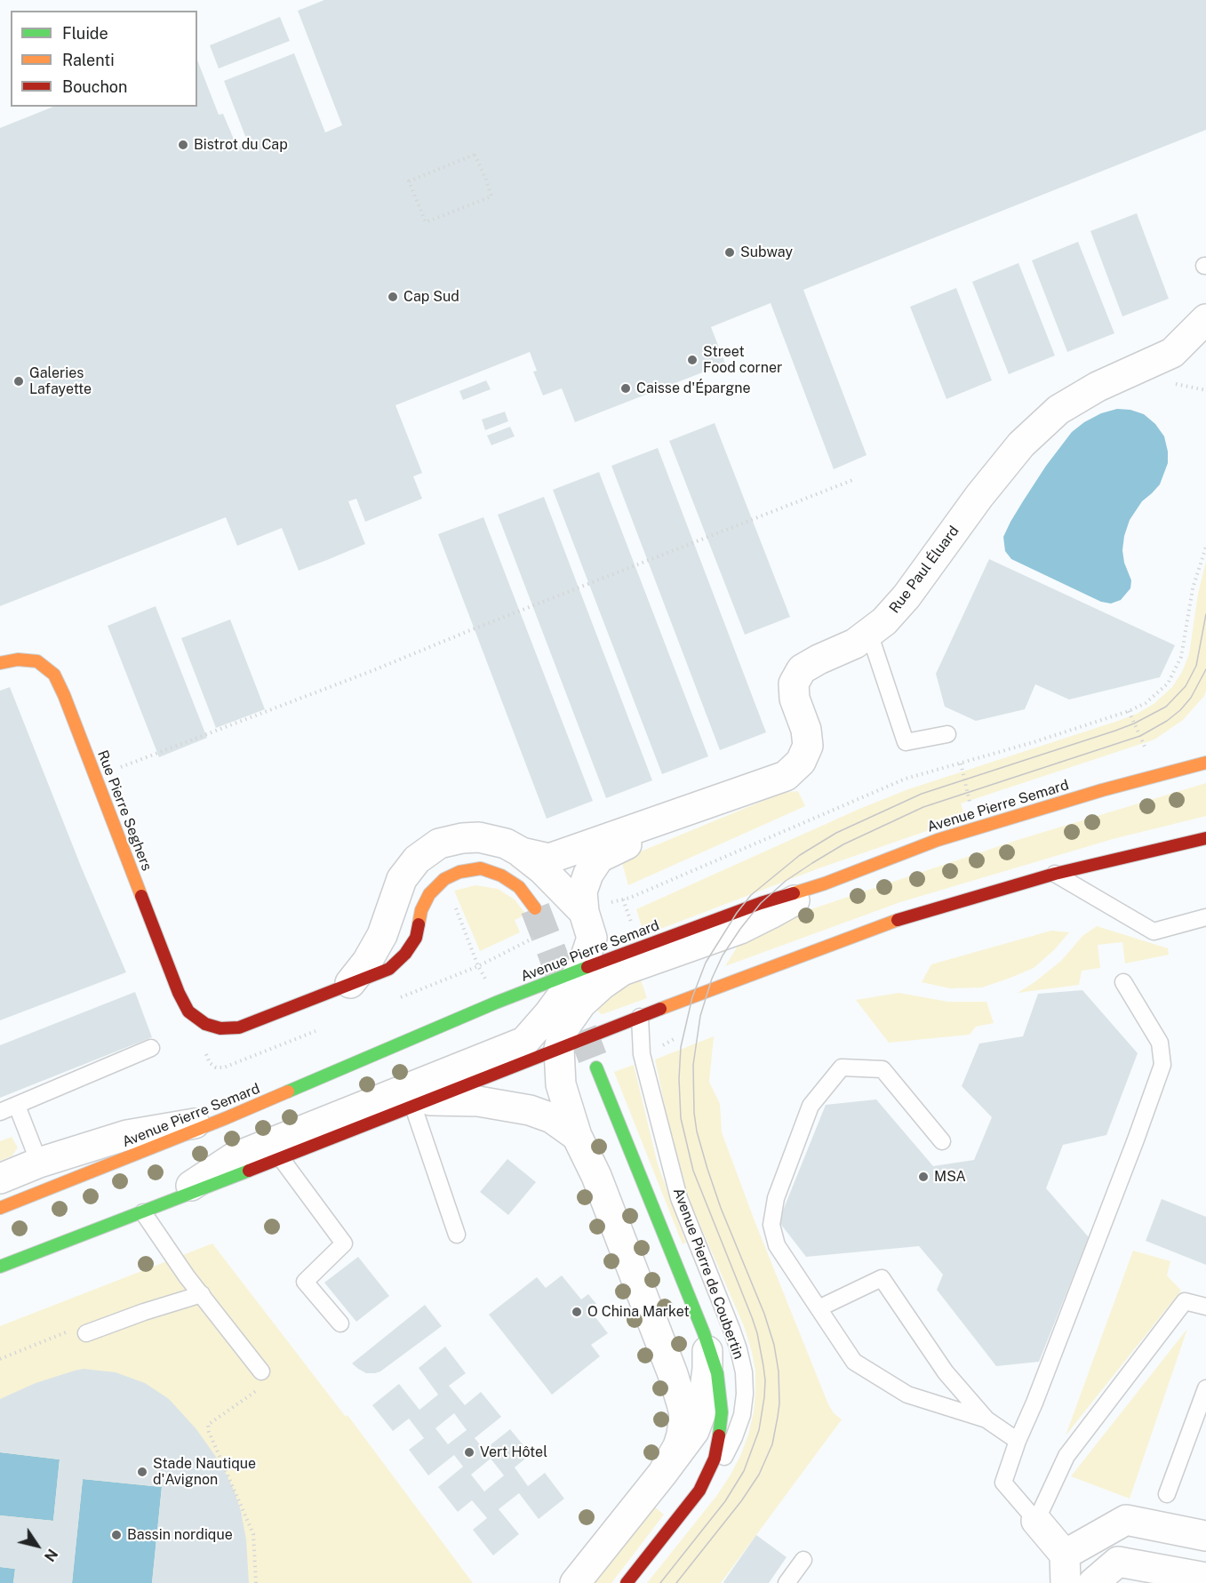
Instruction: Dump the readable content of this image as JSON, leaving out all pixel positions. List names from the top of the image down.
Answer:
{
  "streets": {
    "main road": ["Avenue Pierre Semard", "Rue Pierre Seghers", "Avenue Pierre de Coubertin"],
    "street": ["Rue Paul Éluard"]
  },
  "places": [
    "Bistrot du Cap",
    "Subway",
    "Cap Sud",
    "Street Food corner",
    "Galeries Lafayette",
    "Caisse d'Épargne",
    "MSA",
    "O China Market",
    "Vert Hôtel",
    "Stade Nautique d'Avignon",
    "Bassin nordique"
  ],
  "legend": ["Fluide", "Ralenti", "Bouchon"],
  "north": "bottom right"
}
